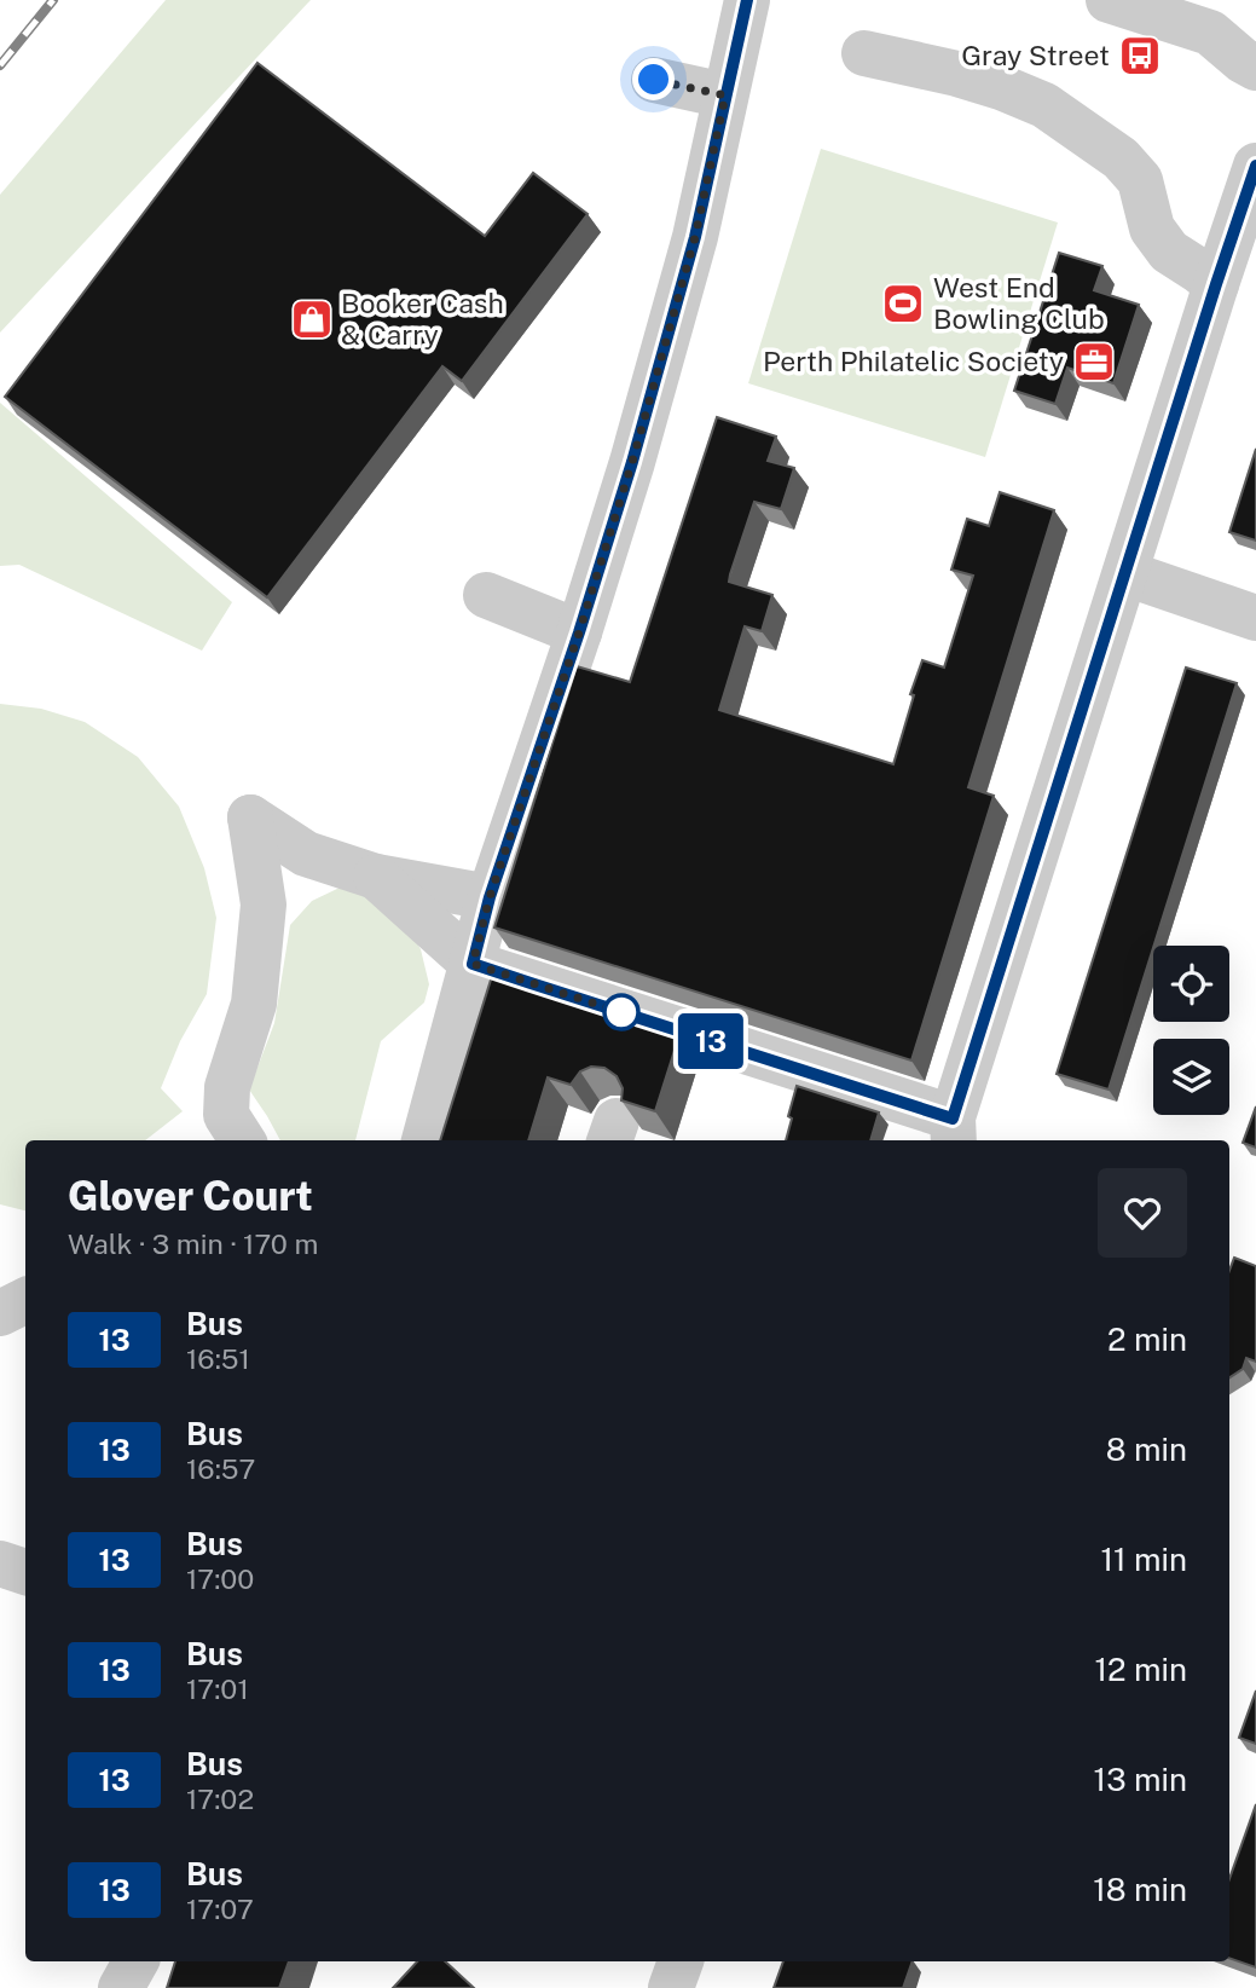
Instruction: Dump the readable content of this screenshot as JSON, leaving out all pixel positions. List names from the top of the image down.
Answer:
{
  "places": {
    "bus stop": ["Gray Street"],
    "sports": ["West End Bowling Club"],
    "shop": ["Booker Cash & Carry"],
    "office": ["Perth Philatelic Society"]
  },
  "lines": ["bus line 13"],
  "page": {
    "on_map": "13",
    "heading": ["Glover Court", "Walk · 3 min · 170 m"],
    "list": [
      {
        "mark": "13",
        "name": "Bus",
        "note": "16:51",
        "value": "2 min"
      },
      {
        "mark": "13",
        "name": "Bus",
        "note": "16:57",
        "value": "8 min"
      },
      {
        "mark": "13",
        "name": "Bus",
        "note": "17:00",
        "value": "11 min"
      },
      {
        "mark": "13",
        "name": "Bus",
        "note": "17:01",
        "value": "12 min"
      },
      {
        "mark": "13",
        "name": "Bus",
        "note": "17:02",
        "value": "13 min"
      },
      {
        "mark": "13",
        "name": "Bus",
        "note": "17:07",
        "value": "18 min"
      }
    ]
  }
}
